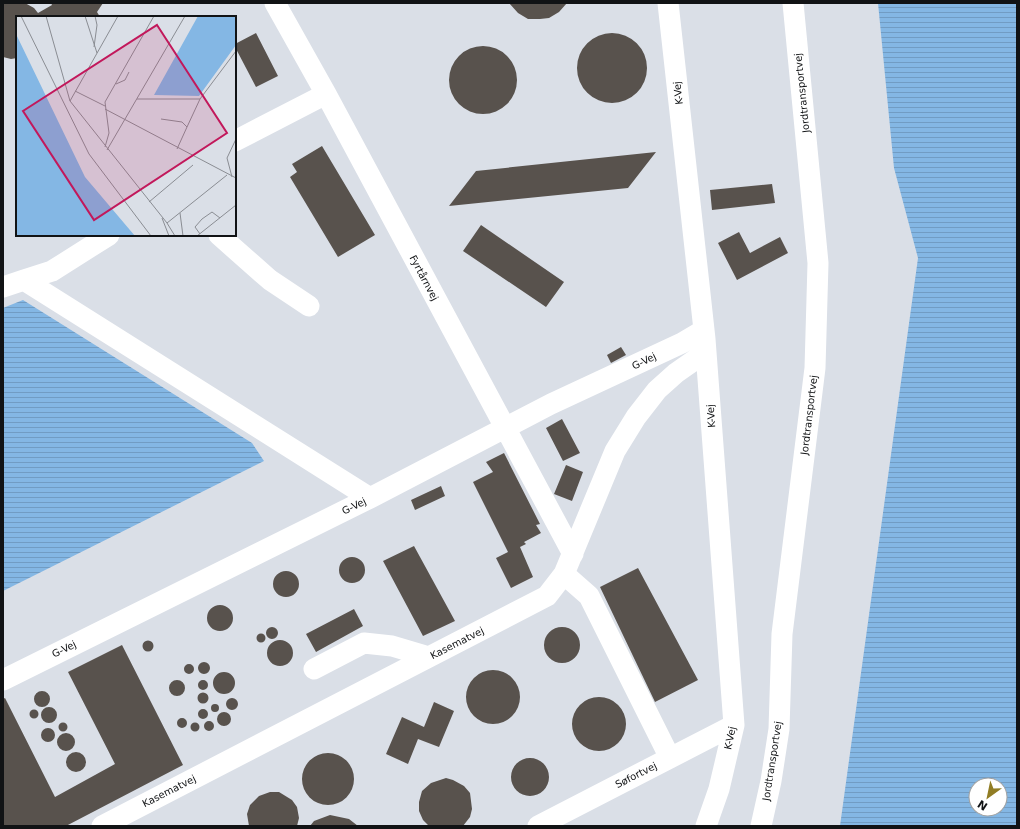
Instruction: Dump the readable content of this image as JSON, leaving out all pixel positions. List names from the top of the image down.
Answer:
{
  "streets": {
    "lane": [
      "K-Vej",
      "Jordtransportvej",
      "Fyrtårnvej",
      "G-Vej",
      "Kasematvej",
      "Søfortvej"
    ]
  },
  "crossings": [
    ["K-Vej", "G-Vej"],
    ["K-Vej", "Kasematvej"],
    ["K-Vej", "Søfortvej"],
    ["Fyrtårnvej", "G-Vej"],
    ["Fyrtårnvej", "Kasematvej"]
  ],
  "north": "bottom left"
}
